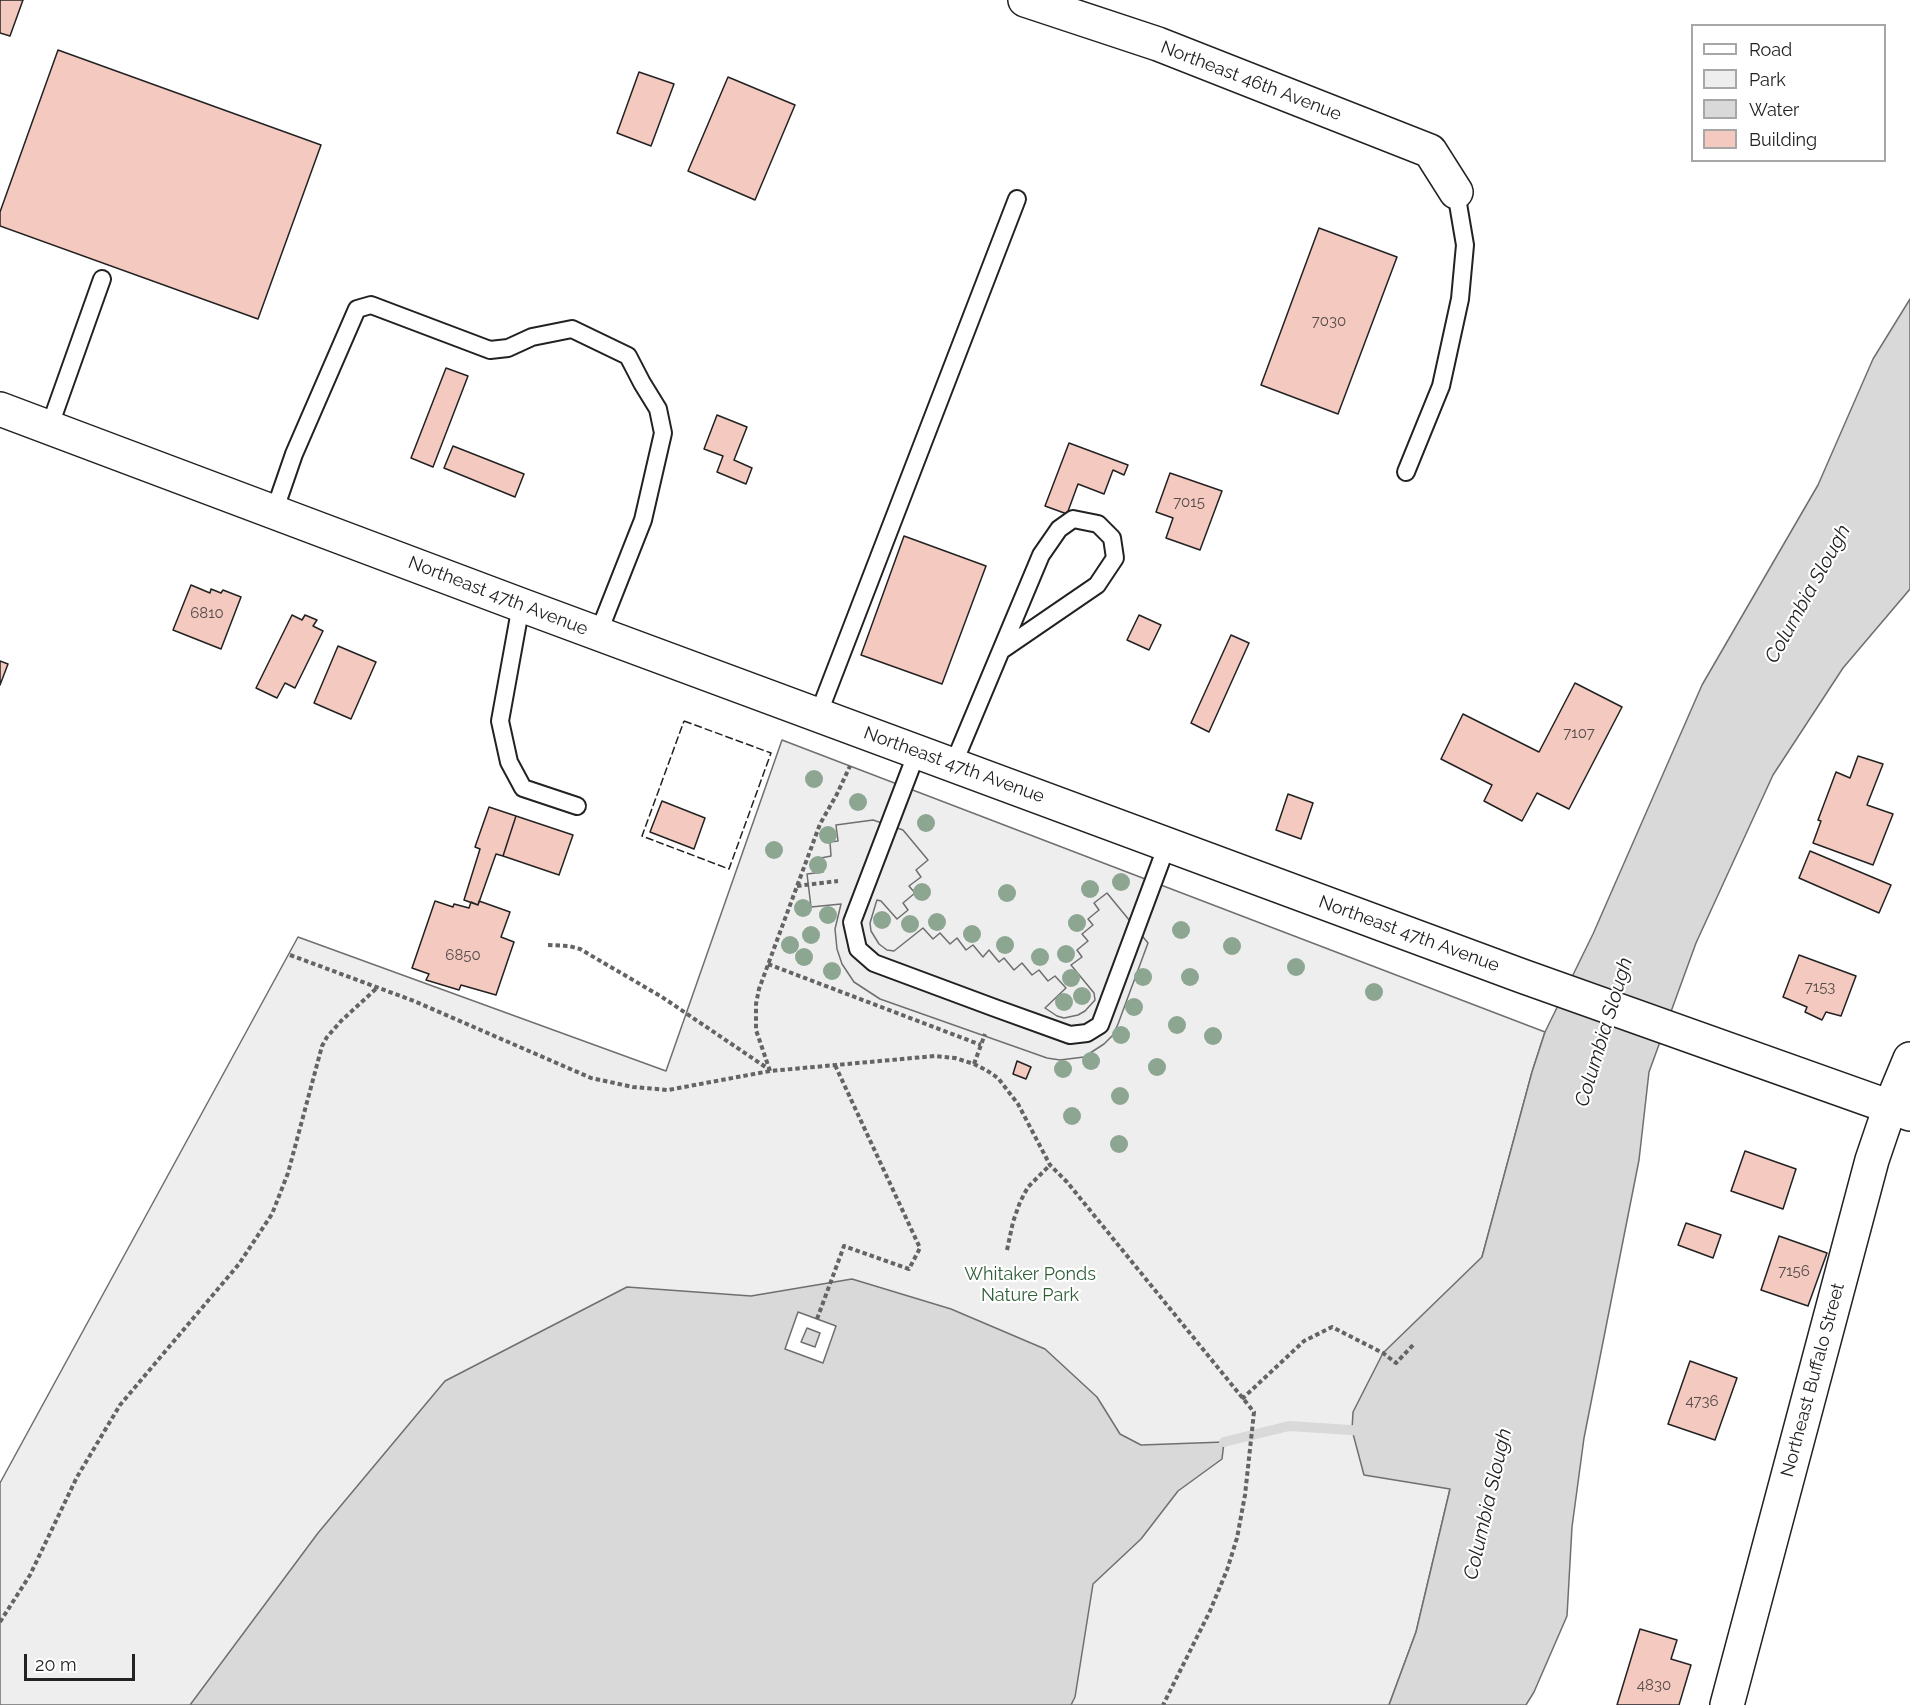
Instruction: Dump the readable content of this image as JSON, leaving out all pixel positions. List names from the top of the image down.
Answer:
{
  "streets": {
    "street": ["Northeast 46th Avenue", "Northeast 47th Avenue", "Northeast Buffalo Street"]
  },
  "crossings": [
    ["Northeast 47th Avenue", "Northeast Buffalo Street"]
  ],
  "water": ["Columbia Slough"],
  "parks": ["Whitaker Ponds Nature Park"],
  "house_numbers": [
    "7030",
    "7015",
    "6810",
    "7107",
    "6850",
    "7153",
    "7156",
    "4736",
    "4830"
  ],
  "legend": [
    "Road",
    "Park",
    "Water",
    "Building"
  ],
  "scale_bar": "20 m"
}
